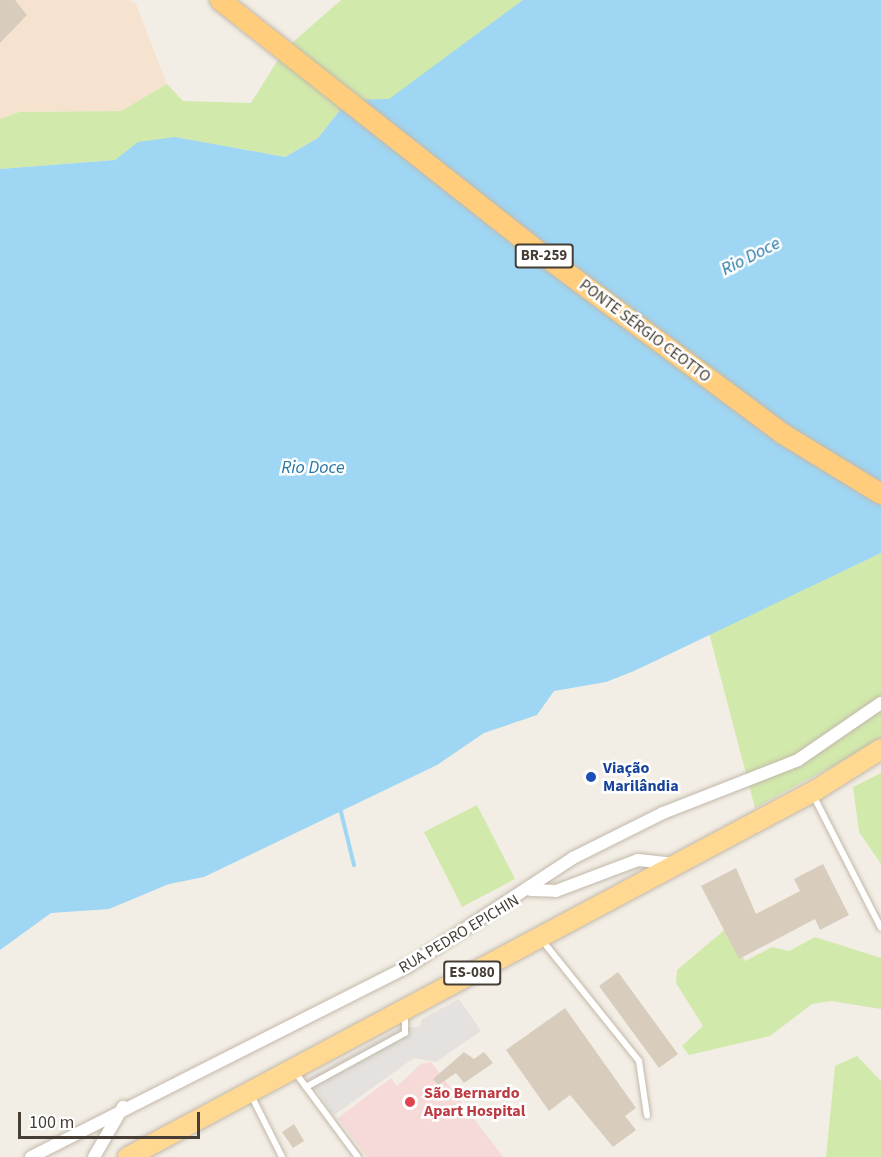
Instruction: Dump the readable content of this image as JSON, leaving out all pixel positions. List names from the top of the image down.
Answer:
{
  "streets": {
    "highway": ["BR-259", "PONTE SÉRGIO CEOTTO"],
    "main road": ["ES-080"],
    "street": ["RUA PEDRO EPICHIN"]
  },
  "water": ["Rio Doce"],
  "places": ["Viação Marilândia", "São Bernardo Apart Hospital"],
  "scale_bar": "100 m"
}
